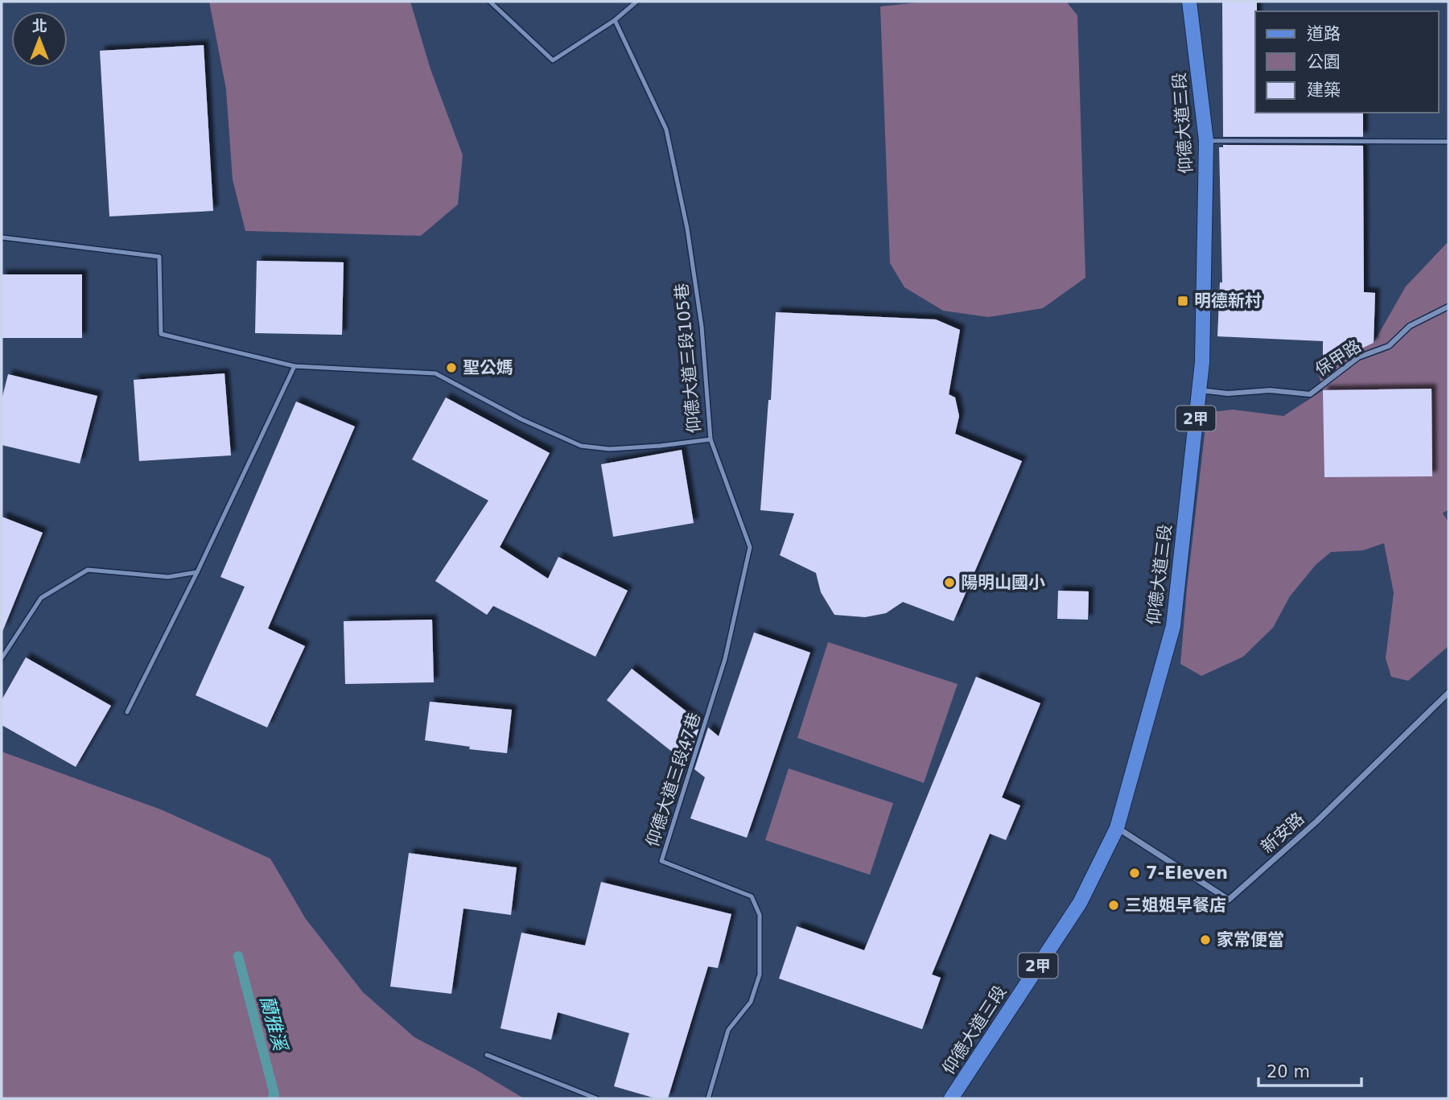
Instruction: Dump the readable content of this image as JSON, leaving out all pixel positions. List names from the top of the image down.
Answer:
{
  "streets": {
    "main road": ["仰德大道三段", "2甲"],
    "street": ["保甲路", "新安路"],
    "lane": ["仰德大道三段105巷", "仰德大道三段47巷"]
  },
  "crossings": [
    ["仰德大道三段", "保甲路"],
    ["仰德大道三段", "新安路"],
    ["仰德大道三段105巷", "仰德大道三段47巷"]
  ],
  "water": ["蘭雅溪"],
  "places": {
    "transit": ["明德新村"],
    "other": [
      "聖公媽",
      "陽明山國小",
      "7-Eleven",
      "三姐姐早餐店",
      "家常便當"
    ]
  },
  "legend": ["道路", "公園", "建築"],
  "scale_bar": "20 m",
  "north": "top"
}
